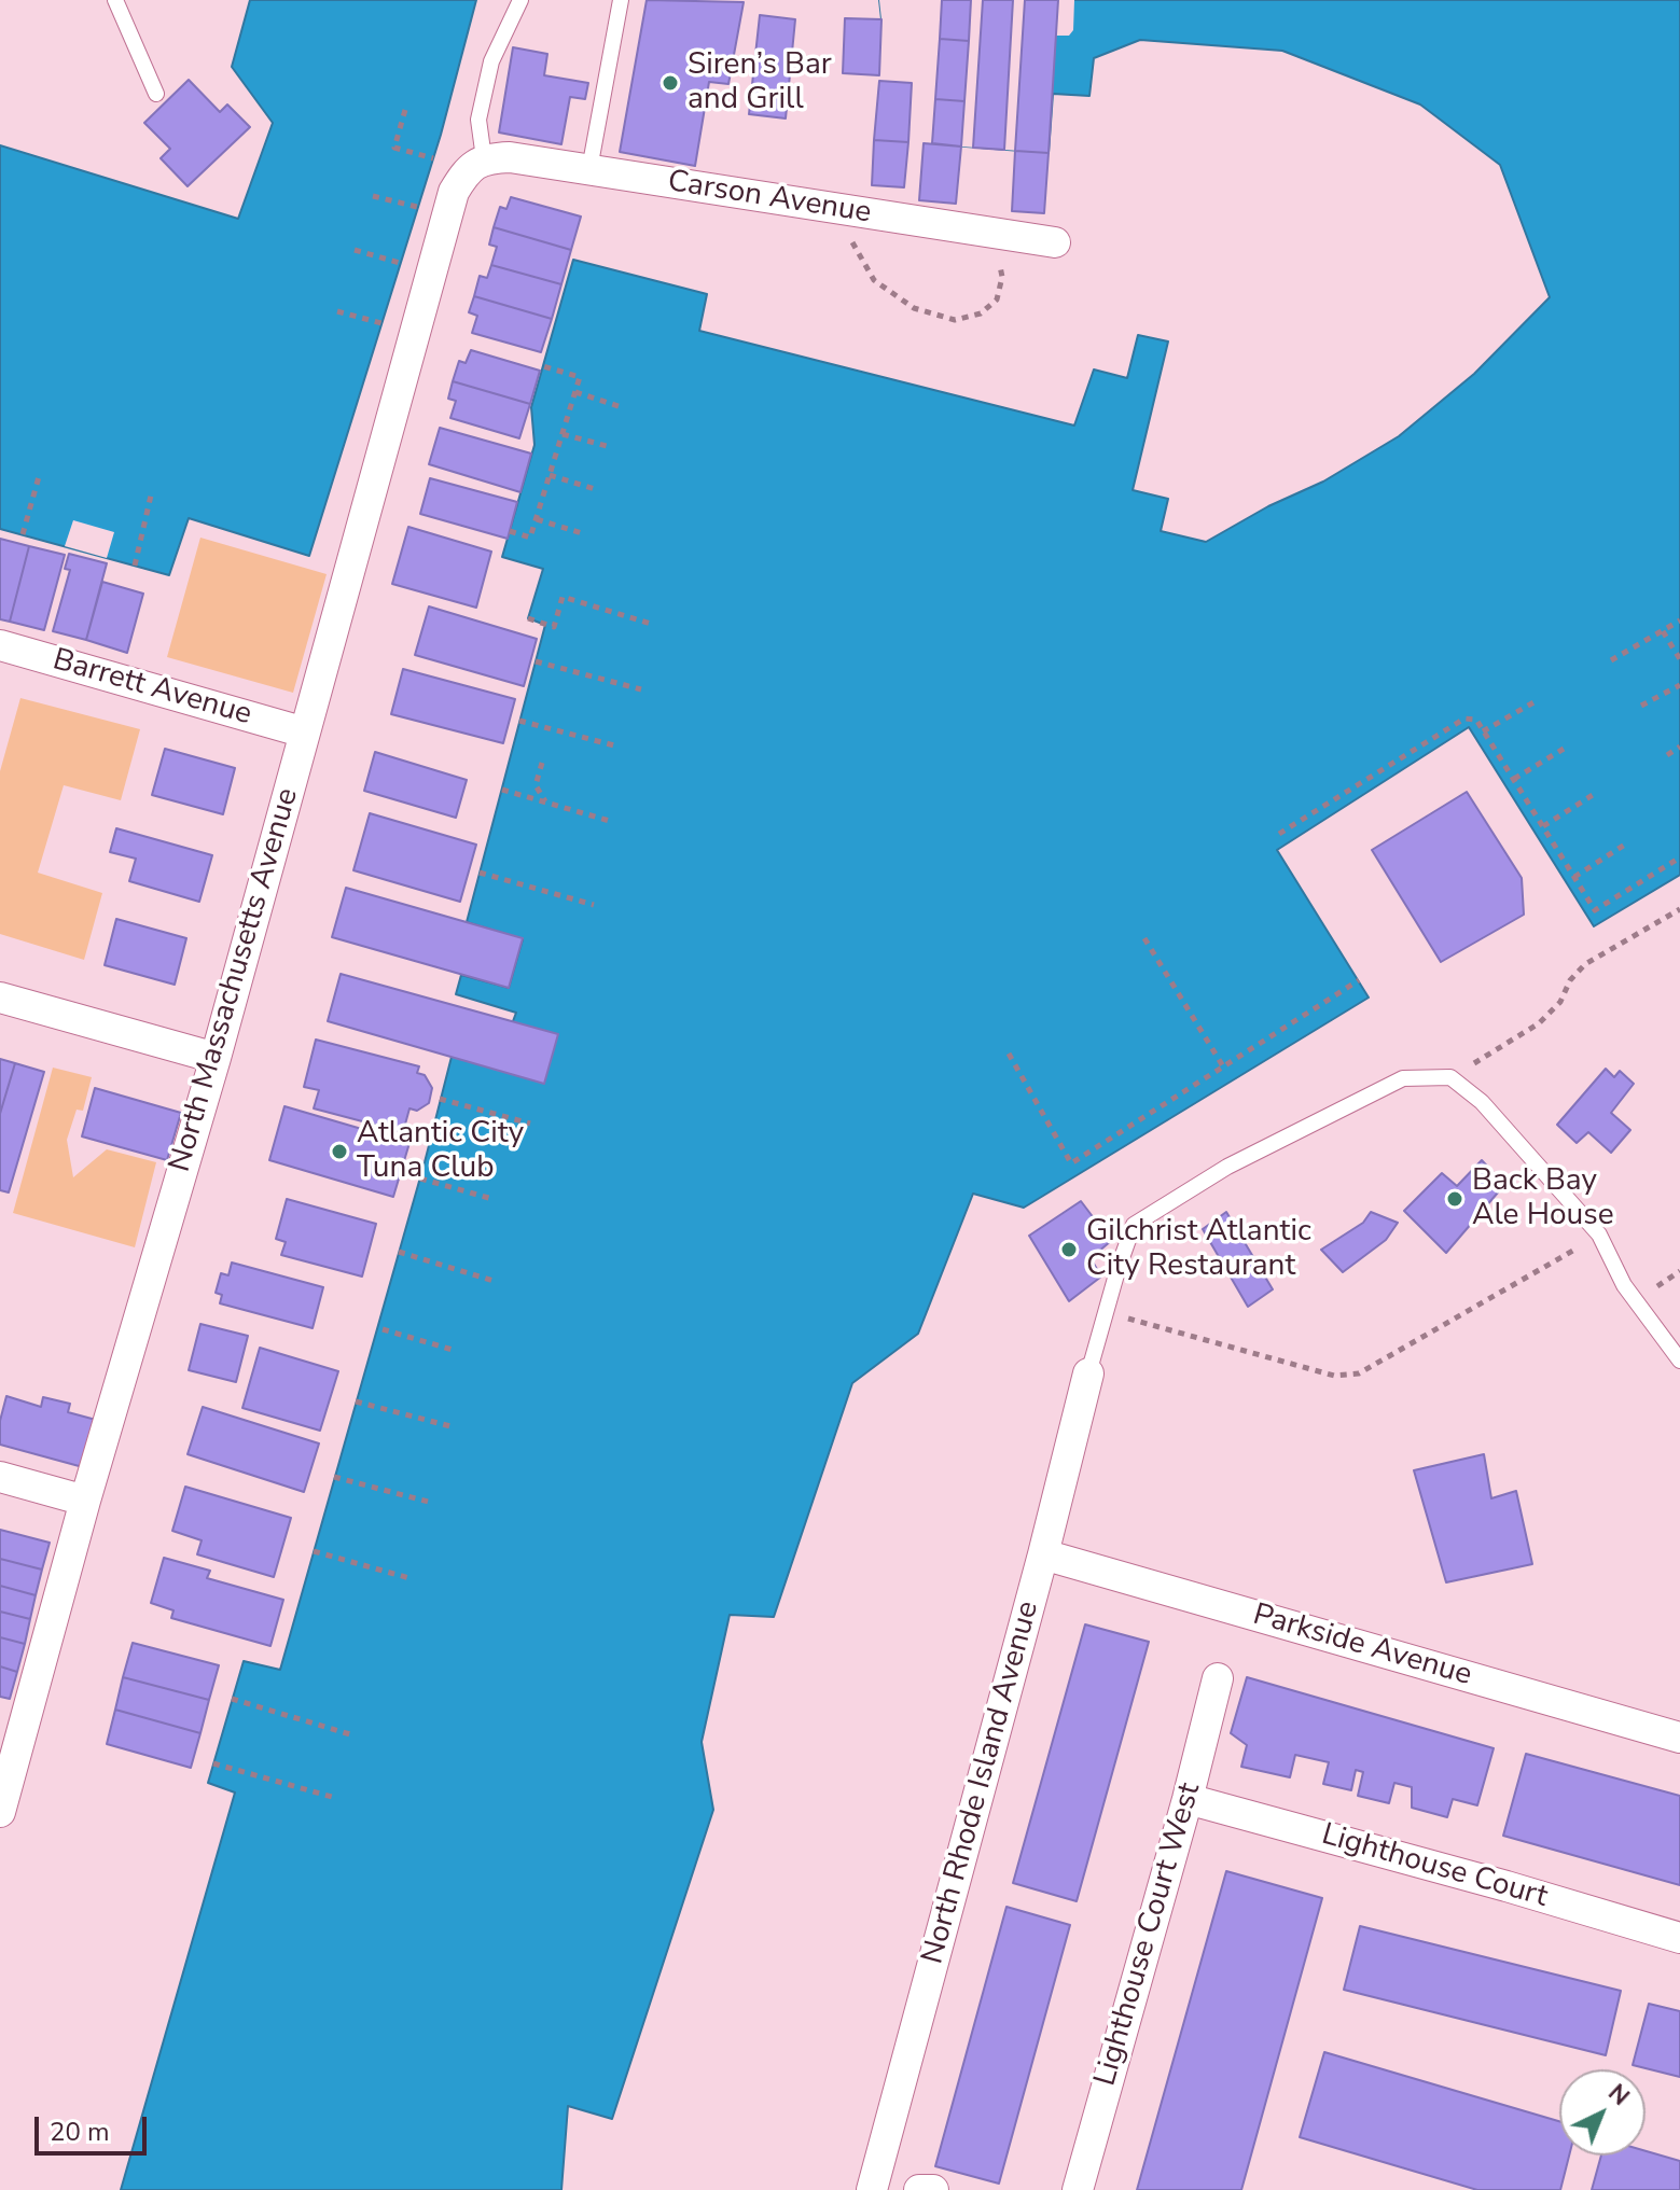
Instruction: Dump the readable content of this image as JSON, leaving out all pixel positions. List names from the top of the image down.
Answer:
{
  "streets": {
    "street": [
      "Carson Avenue",
      "Barrett Avenue",
      "North Massachusetts Avenue",
      "Parkside Avenue",
      "North Rhode Island Avenue",
      "Lighthouse Court",
      "Lighthouse Court West"
    ]
  },
  "crossings": [
    ["Carson Avenue", "North Massachusetts Avenue"],
    ["Barrett Avenue", "North Massachusetts Avenue"],
    ["Parkside Avenue", "North Rhode Island Avenue"],
    ["Lighthouse Court", "Lighthouse Court West"]
  ],
  "places": [
    "Siren’s Bar and Grill",
    "Atlantic City Tuna Club",
    "Back Bay Ale House",
    "Gilchrist Atlantic City Restaurant"
  ],
  "scale_bar": "20 m",
  "north": "top right"
}
